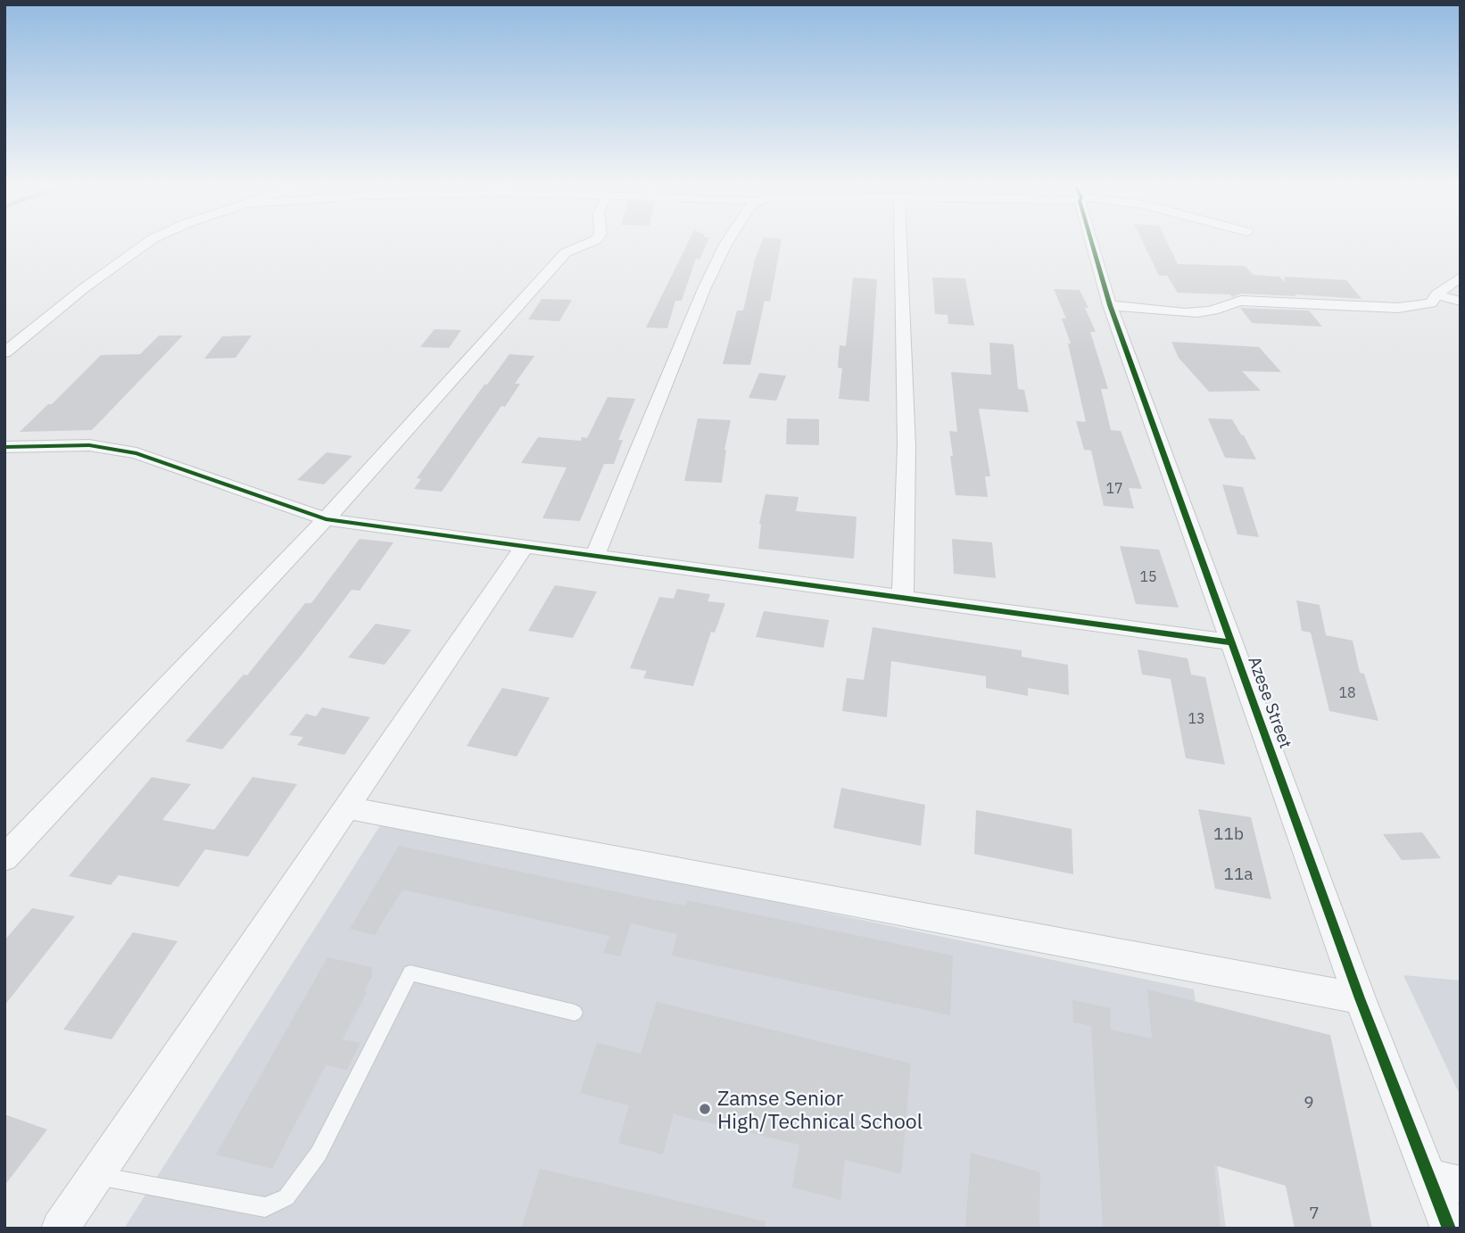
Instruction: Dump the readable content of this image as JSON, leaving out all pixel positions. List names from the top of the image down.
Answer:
{
  "streets": {
    "street": ["Azese Street"]
  },
  "places": ["Zamse Senior High/Technical School"],
  "house_numbers": [
    "17",
    "15",
    "18",
    "13",
    "11b",
    "11a",
    "9",
    "7"
  ]
}
